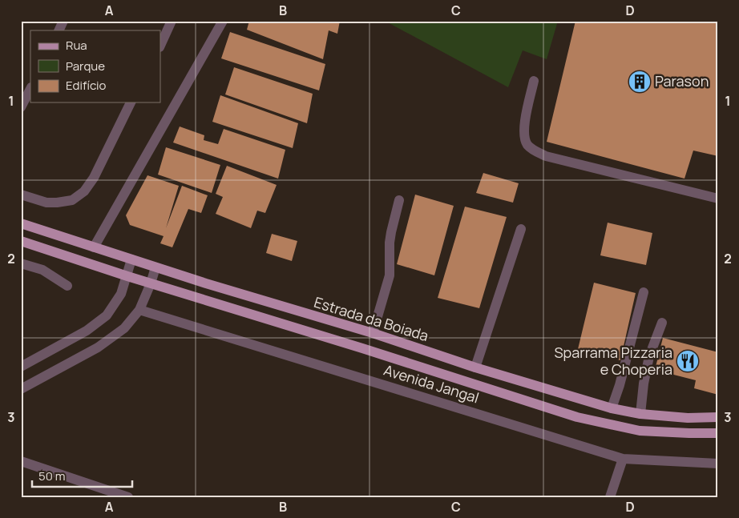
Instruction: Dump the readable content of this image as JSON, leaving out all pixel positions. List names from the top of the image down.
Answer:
{
  "streets": {
    "main road": ["Estrada da Boiada"],
    "street": ["Avenida Jangal"]
  },
  "places": {
    "building": ["Parason"],
    "restaurant": ["Sparrama Pizzaria e Choperia"]
  },
  "legend": ["Rua", "Parque", "Edifício"],
  "scale_bar": "50 m",
  "grid": {
    "columns": [
      "A",
      "B",
      "C",
      "D"
    ],
    "rows": ["1", "2", "3"]
  }
}
